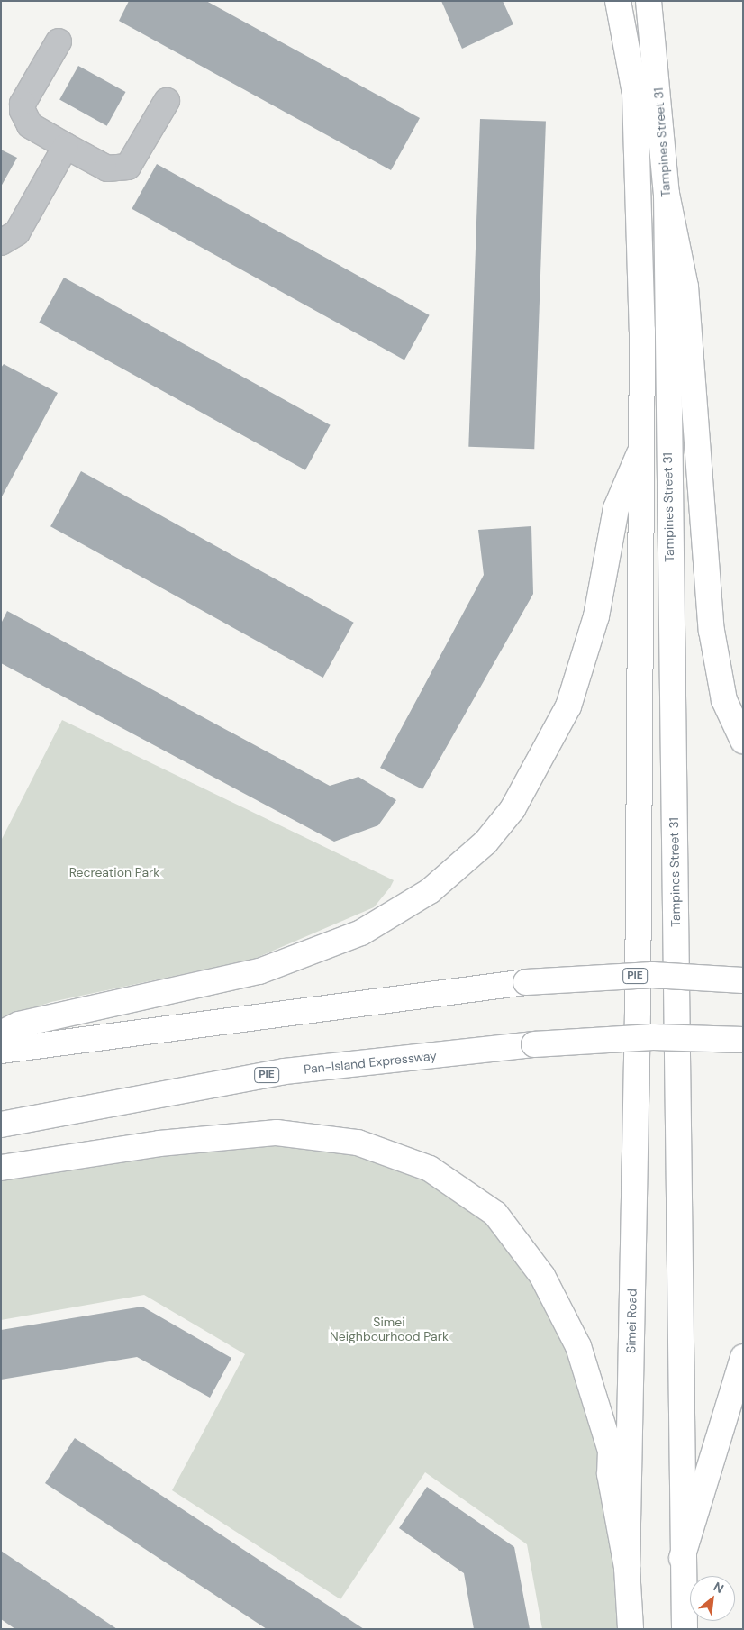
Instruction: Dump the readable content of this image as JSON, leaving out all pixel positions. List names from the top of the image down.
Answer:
{
  "streets": {
    "main road": [
      "Tampines Street 31",
      "PIE",
      "Pan-Island Expressway",
      "Simei Road"
    ]
  },
  "crossings": [
    ["Tampines Street 31", "Simei Road"]
  ],
  "parks": ["Recreation Park", "Simei Neighbourhood Park"],
  "north": "top right"
}
